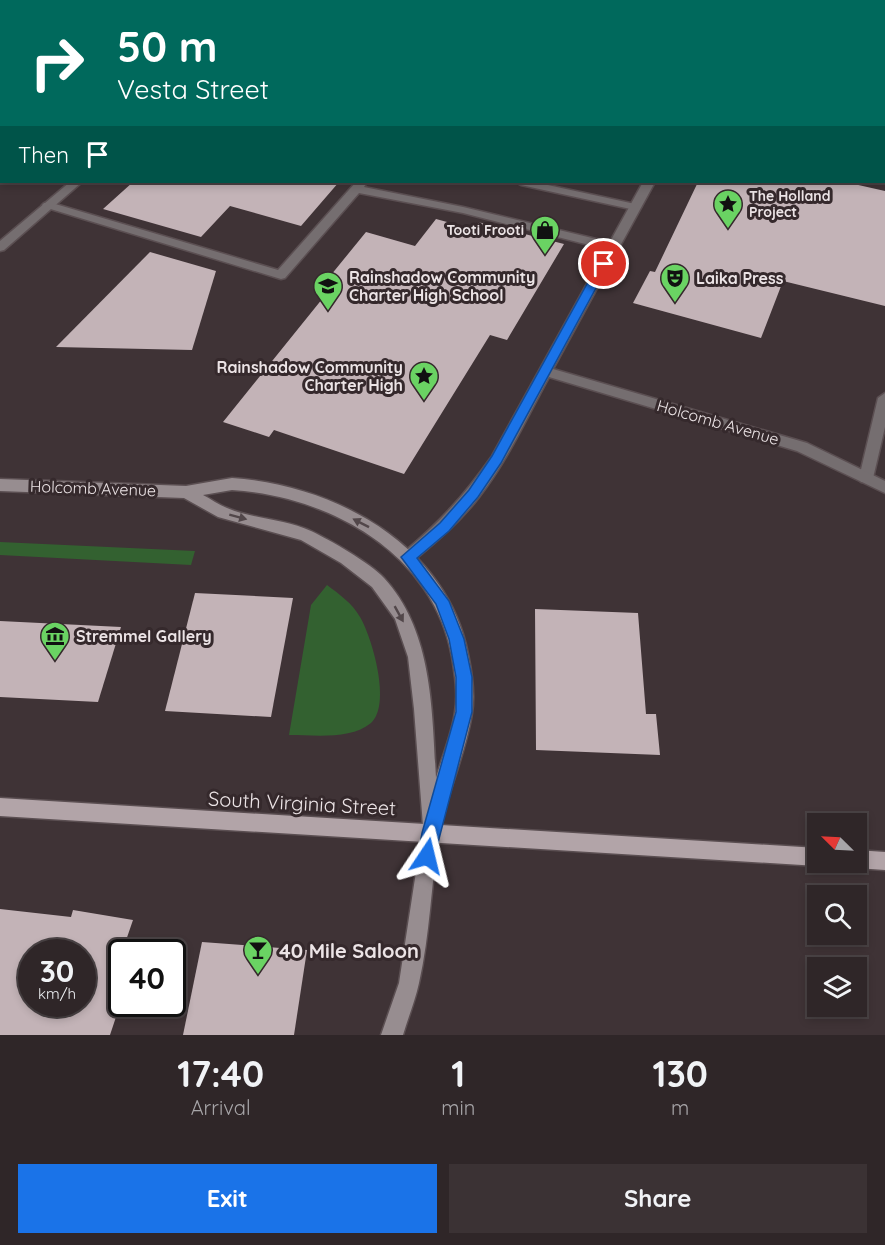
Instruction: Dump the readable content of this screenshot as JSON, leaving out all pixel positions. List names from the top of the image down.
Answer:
{
  "streets": {
    "main road": ["South Virginia Street"],
    "street": ["Holcomb Avenue"]
  },
  "crossings": [
    ["Holcomb Avenue", "South Virginia Street"]
  ],
  "places": {
    "place": ["The Holland Project", "Rainshadow Community Charter High"],
    "shop": ["Tooti Frooti"],
    "theatre": ["Laika Press"],
    "school or university": ["Rainshadow Community Charter High School"],
    "museum": ["Stremmel Gallery"],
    "bar": ["40 Mile Saloon"]
  },
  "north": "top left",
  "page": {
    "turn": ["50 m", "Vesta Street"],
    "then": "Then",
    "speed": "30 km/h",
    "limit": "40",
    "eta": [
      "17:40",
      "Arrival",
      "1",
      "min",
      "130",
      "m"
    ],
    "buttons": ["Exit", "Share"]
  }
}
